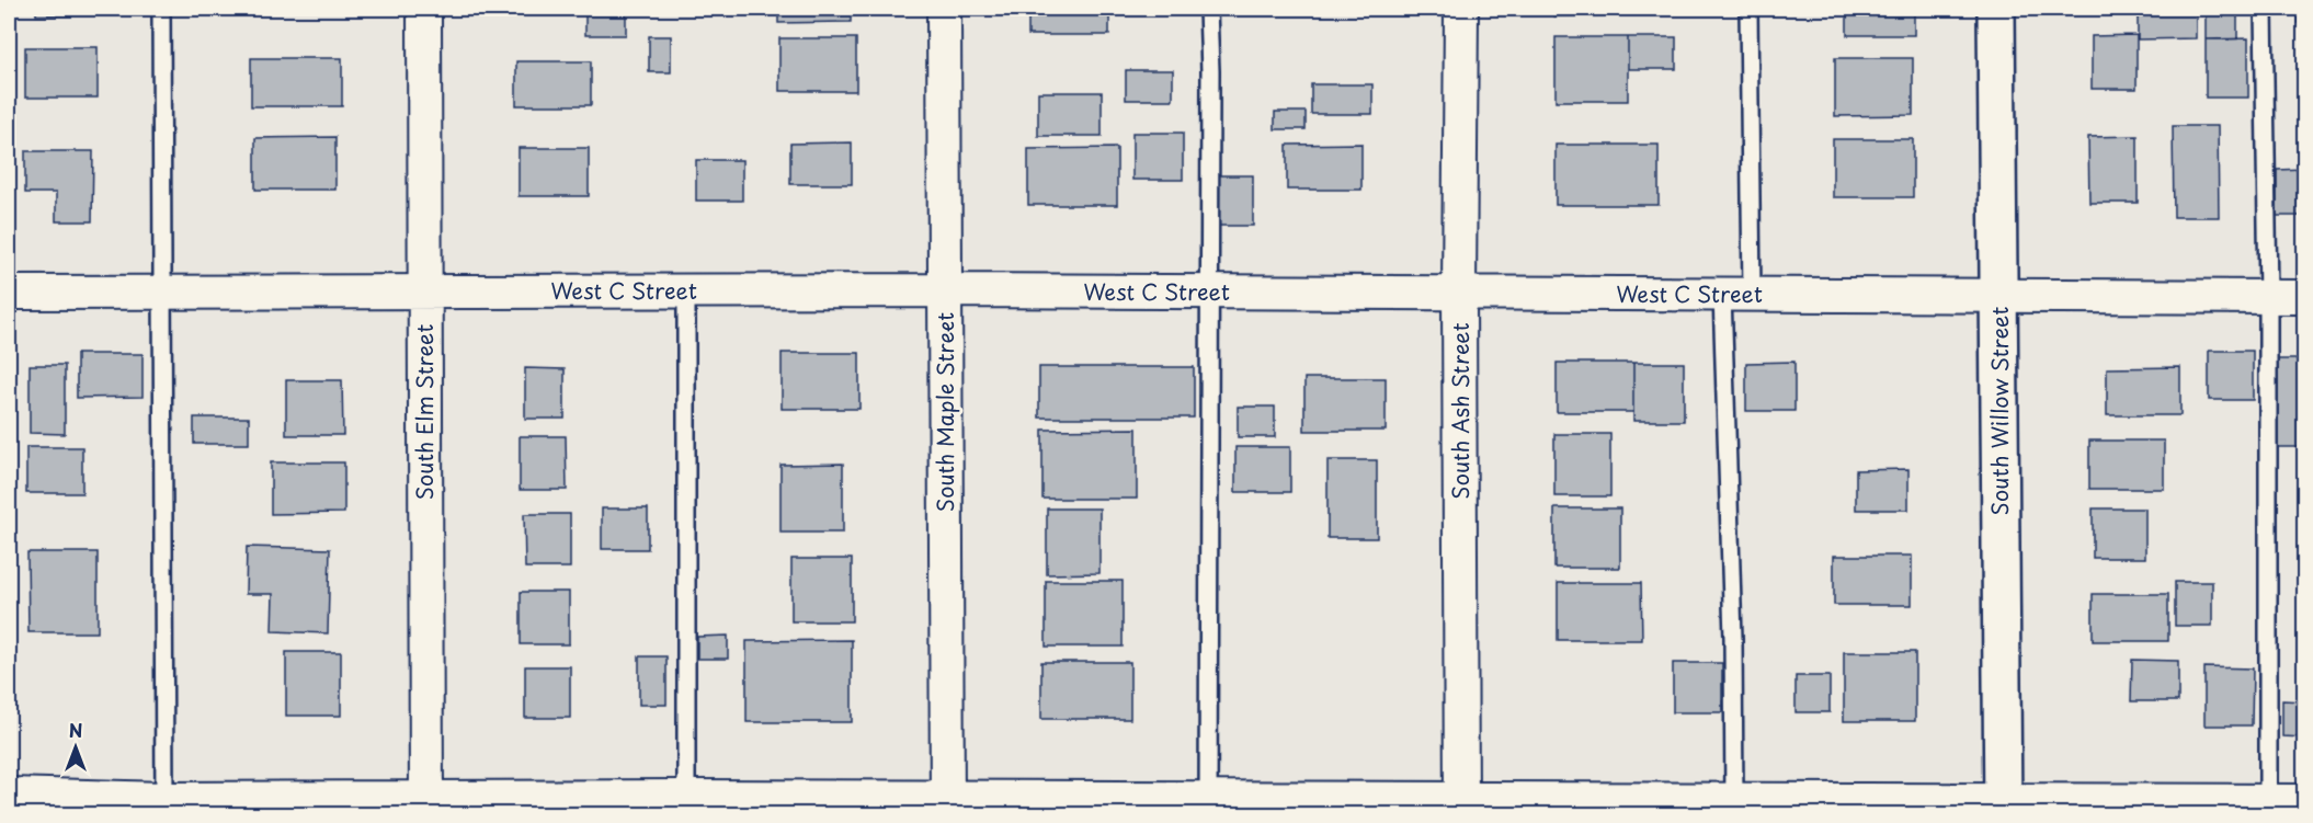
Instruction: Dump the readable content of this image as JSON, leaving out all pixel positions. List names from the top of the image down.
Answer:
{
  "streets": {
    "main road": ["South Willow Street"],
    "street": [
      "West C Street",
      "South Ash Street",
      "South Elm Street",
      "South Maple Street"
    ]
  },
  "crossings": [
    ["West C Street", "South Ash Street"],
    ["West C Street", "South Willow Street"],
    ["West C Street", "South Elm Street"],
    ["West C Street", "South Maple Street"]
  ],
  "north": "top"
}
